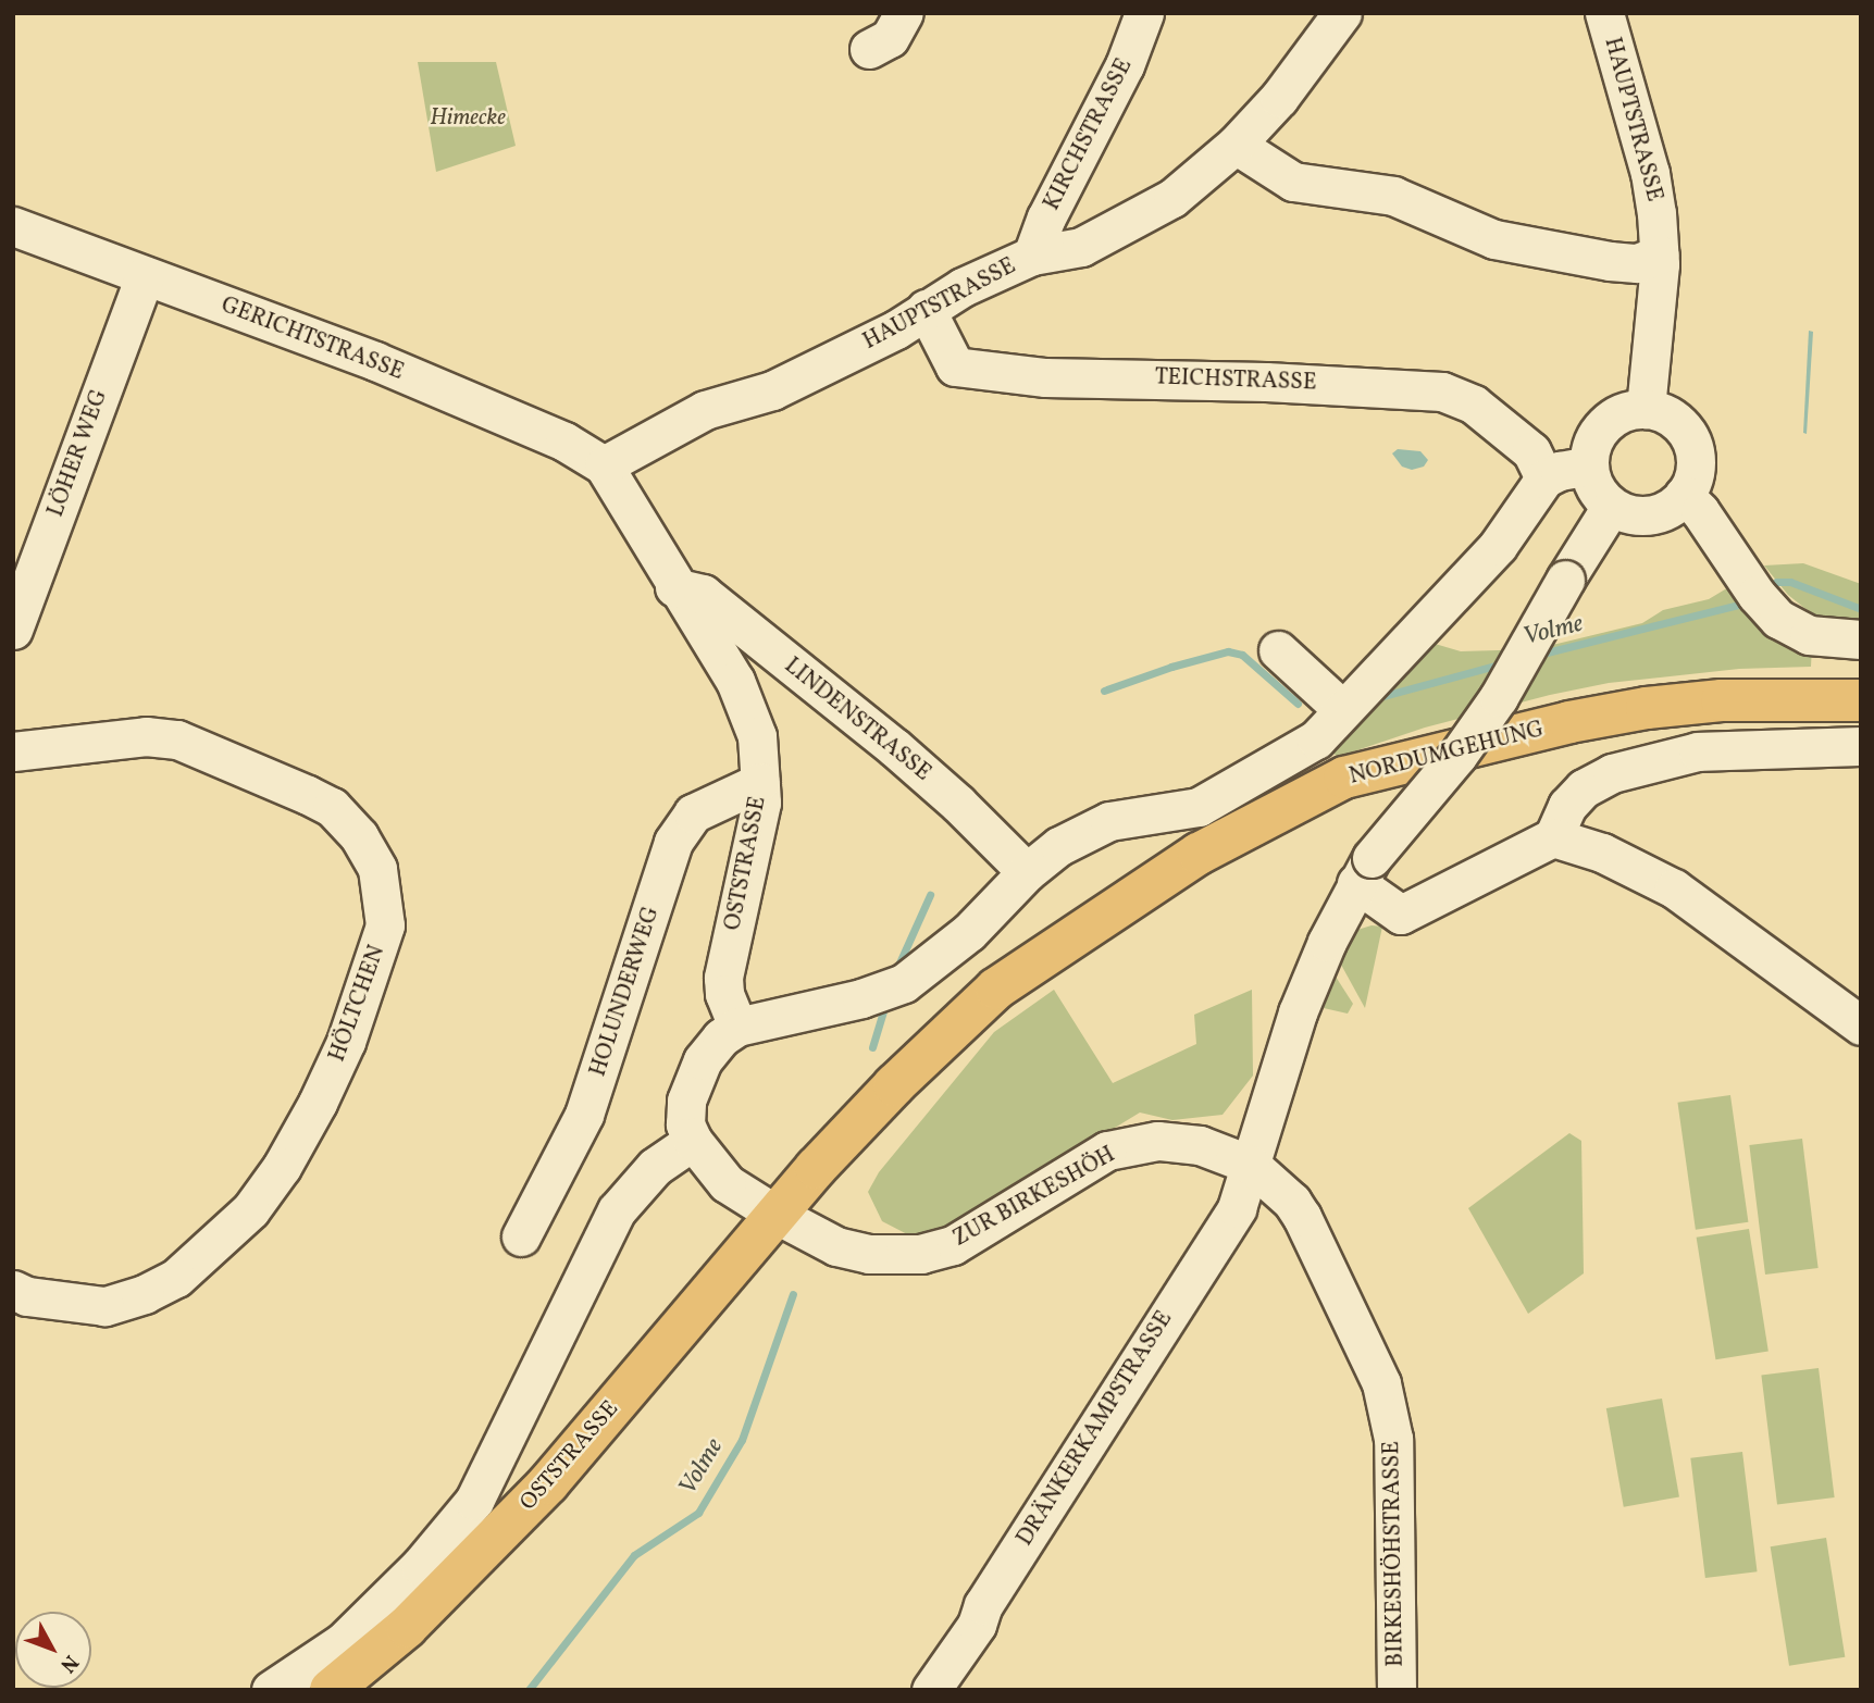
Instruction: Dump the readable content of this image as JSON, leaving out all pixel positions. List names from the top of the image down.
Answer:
{
  "streets": {
    "main road": ["NORDUMGEHUNG", "OSTSTRASSE"],
    "street": [
      "HAUPTSTRASSE",
      "KIRCHSTRASSE",
      "GERICHTSTRASSE",
      "TEICHSTRASSE",
      "LÖHER WEG",
      "LINDENSTRASSE",
      "HOLUNDERWEG",
      "HÖLTCHEN",
      "ZUR BIRKESHÖH",
      "DRÄNKERKAMPSTRASSE",
      "BIRKESHÖHSTRASSE"
    ]
  },
  "crossings": [
    ["HAUPTSTRASSE", "KIRCHSTRASSE"],
    ["HAUPTSTRASSE", "GERICHTSTRASSE"],
    ["HAUPTSTRASSE", "TEICHSTRASSE"],
    ["HAUPTSTRASSE", "OSTSTRASSE"],
    ["GERICHTSTRASSE", "LÖHER WEG"],
    ["GERICHTSTRASSE", "OSTSTRASSE"],
    ["LINDENSTRASSE", "OSTSTRASSE"],
    ["NORDUMGEHUNG", "OSTSTRASSE"],
    ["NORDUMGEHUNG", "ZUR BIRKESHÖH"],
    ["OSTSTRASSE", "HOLUNDERWEG"],
    ["OSTSTRASSE", "ZUR BIRKESHÖH"],
    ["ZUR BIRKESHÖH", "DRÄNKERKAMPSTRASSE"],
    ["ZUR BIRKESHÖH", "BIRKESHÖHSTRASSE"],
    ["DRÄNKERKAMPSTRASSE", "BIRKESHÖHSTRASSE"]
  ],
  "water": ["Volme"],
  "parks": ["Himecke"],
  "north": "bottom right"
}
